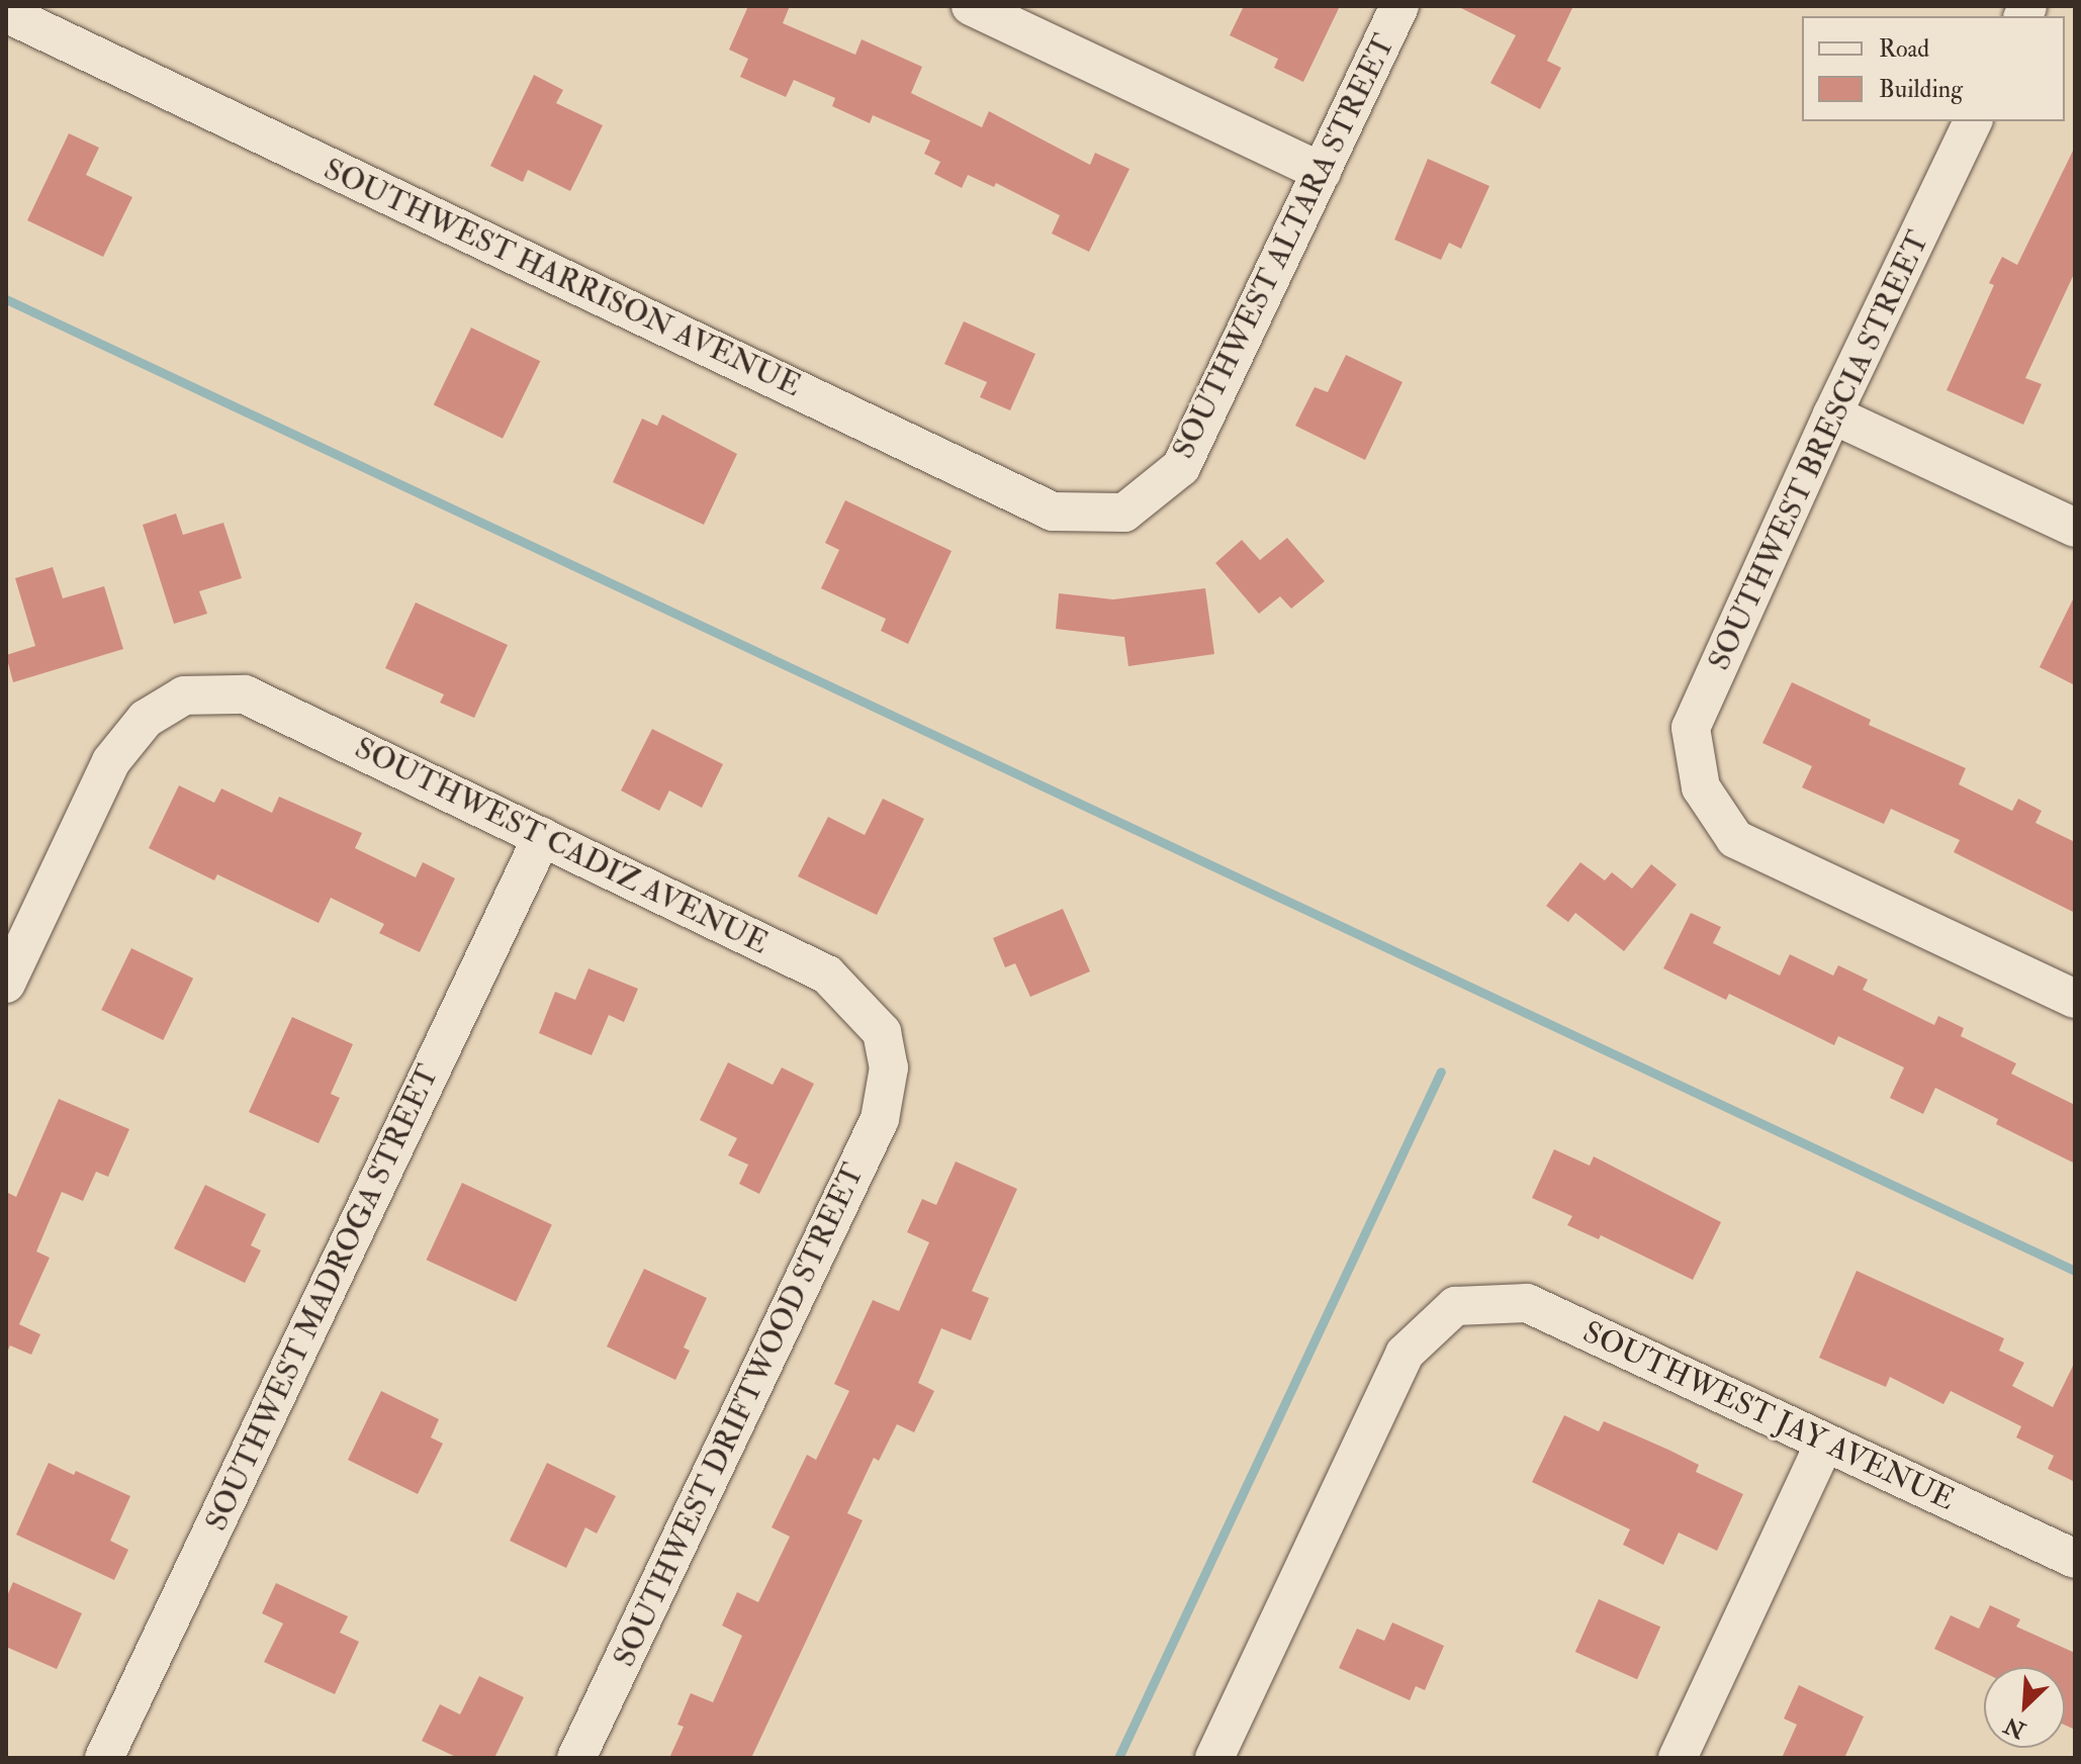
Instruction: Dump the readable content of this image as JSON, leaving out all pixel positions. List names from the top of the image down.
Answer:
{
  "streets": {
    "street": [
      "SOUTHWEST ALTARA STREET",
      "SOUTHWEST HARRISON AVENUE",
      "SOUTHWEST BRESCIA STREET",
      "SOUTHWEST CADIZ AVENUE",
      "SOUTHWEST MADROGA STREET",
      "SOUTHWEST DRIFTWOOD STREET",
      "SOUTHWEST JAY AVENUE"
    ]
  },
  "crossings": [
    ["SOUTHWEST ALTARA STREET", "SOUTHWEST HARRISON AVENUE"],
    ["SOUTHWEST CADIZ AVENUE", "SOUTHWEST MADROGA STREET"],
    ["SOUTHWEST CADIZ AVENUE", "SOUTHWEST DRIFTWOOD STREET"]
  ],
  "legend": ["Road", "Building"],
  "north": "bottom left"
}
